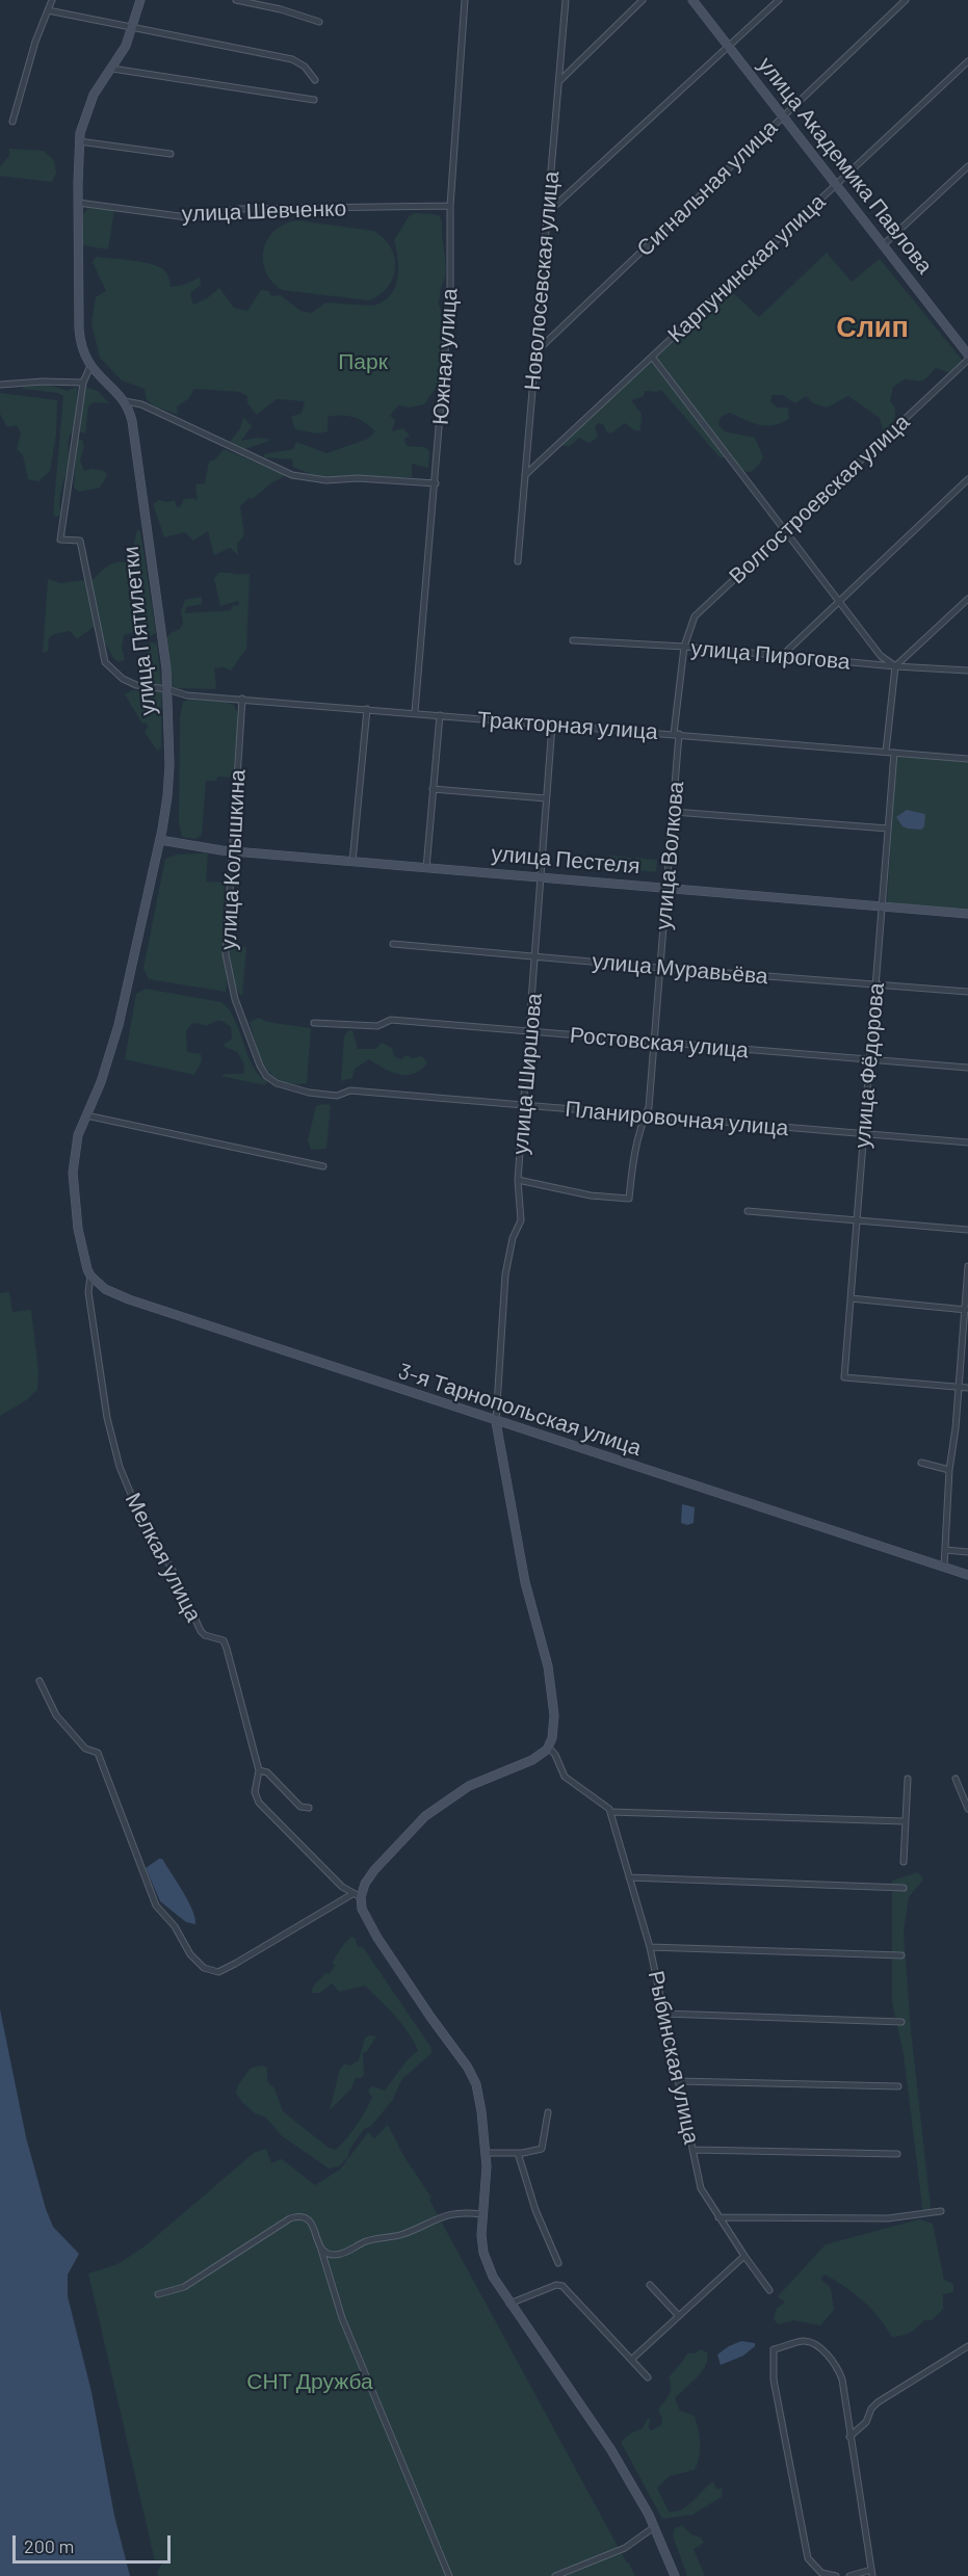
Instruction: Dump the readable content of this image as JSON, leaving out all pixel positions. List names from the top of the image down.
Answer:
{
  "streets": {
    "main road": [
      "улица Академика Павлова",
      "улица Пятилетки",
      "улица Пестеля",
      "3-я Тарнопольская улица"
    ],
    "street": [
      "Сигнальная улица",
      "улица Шевченко",
      "Карпунинская улица",
      "Новолосевская улица",
      "Южная улица",
      "Волгостроевская улица",
      "улица Пирогова",
      "Тракторная улица",
      "улица Волкова",
      "улица Колышкина",
      "улица Муравьёва",
      "Ростовская улица",
      "улица Фёдорова",
      "улица Ширшова",
      "Планировочная улица",
      "Мелкая улица",
      "Рыбинская улица"
    ]
  },
  "crossings": [
    ["улица Академика Павлова", "Сигнальная улица"],
    ["улица Академика Павлова", "Карпунинская улица"],
    ["Сигнальная улица", "Новолосевская улица"],
    ["улица Шевченко", "Южная улица"],
    ["улица Шевченко", "улица Пятилетки"],
    ["Карпунинская улица", "Новолосевская улица"],
    ["Южная улица", "Тракторная улица"],
    ["Волгостроевская улица", "улица Пирогова"],
    ["Волгостроевская улица", "улица Волкова"],
    ["улица Пятилетки", "Тракторная улица"],
    ["улица Пятилетки", "улица Пестеля"],
    ["улица Пятилетки", "3-я Тарнопольская улица"],
    ["улица Пятилетки", "Мелкая улица"],
    ["улица Пирогова", "улица Волкова"],
    ["Тракторная улица", "улица Волкова"],
    ["Тракторная улица", "улица Колышкина"],
    ["Тракторная улица", "улица Фёдорова"],
    ["Тракторная улица", "улица Ширшова"],
    ["улица Волкова", "улица Пестеля"],
    ["улица Волкова", "улица Муравьёва"],
    ["улица Волкова", "Ростовская улица"],
    ["улица Волкова", "улица Ширшова"],
    ["улица Волкова", "Планировочная улица"],
    ["улица Колышкина", "улица Пестеля"],
    ["улица Колышкина", "Планировочная улица"],
    ["улица Пестеля", "улица Фёдорова"],
    ["улица Пестеля", "улица Ширшова"],
    ["улица Муравьёва", "улица Фёдорова"],
    ["улица Муравьёва", "улица Ширшова"],
    ["Ростовская улица", "улица Фёдорова"],
    ["Ростовская улица", "улица Ширшова"],
    ["улица Фёдорова", "Планировочная улица"],
    ["улица Ширшова", "Планировочная улица"],
    ["улица Ширшова", "3-я Тарнопольская улица"],
    ["3-я Тарнопольская улица", "Мелкая улица"]
  ],
  "districts": ["Слип"],
  "parks": ["Парк", "СНТ Дружба"],
  "scale_bar": "200 m"
}
